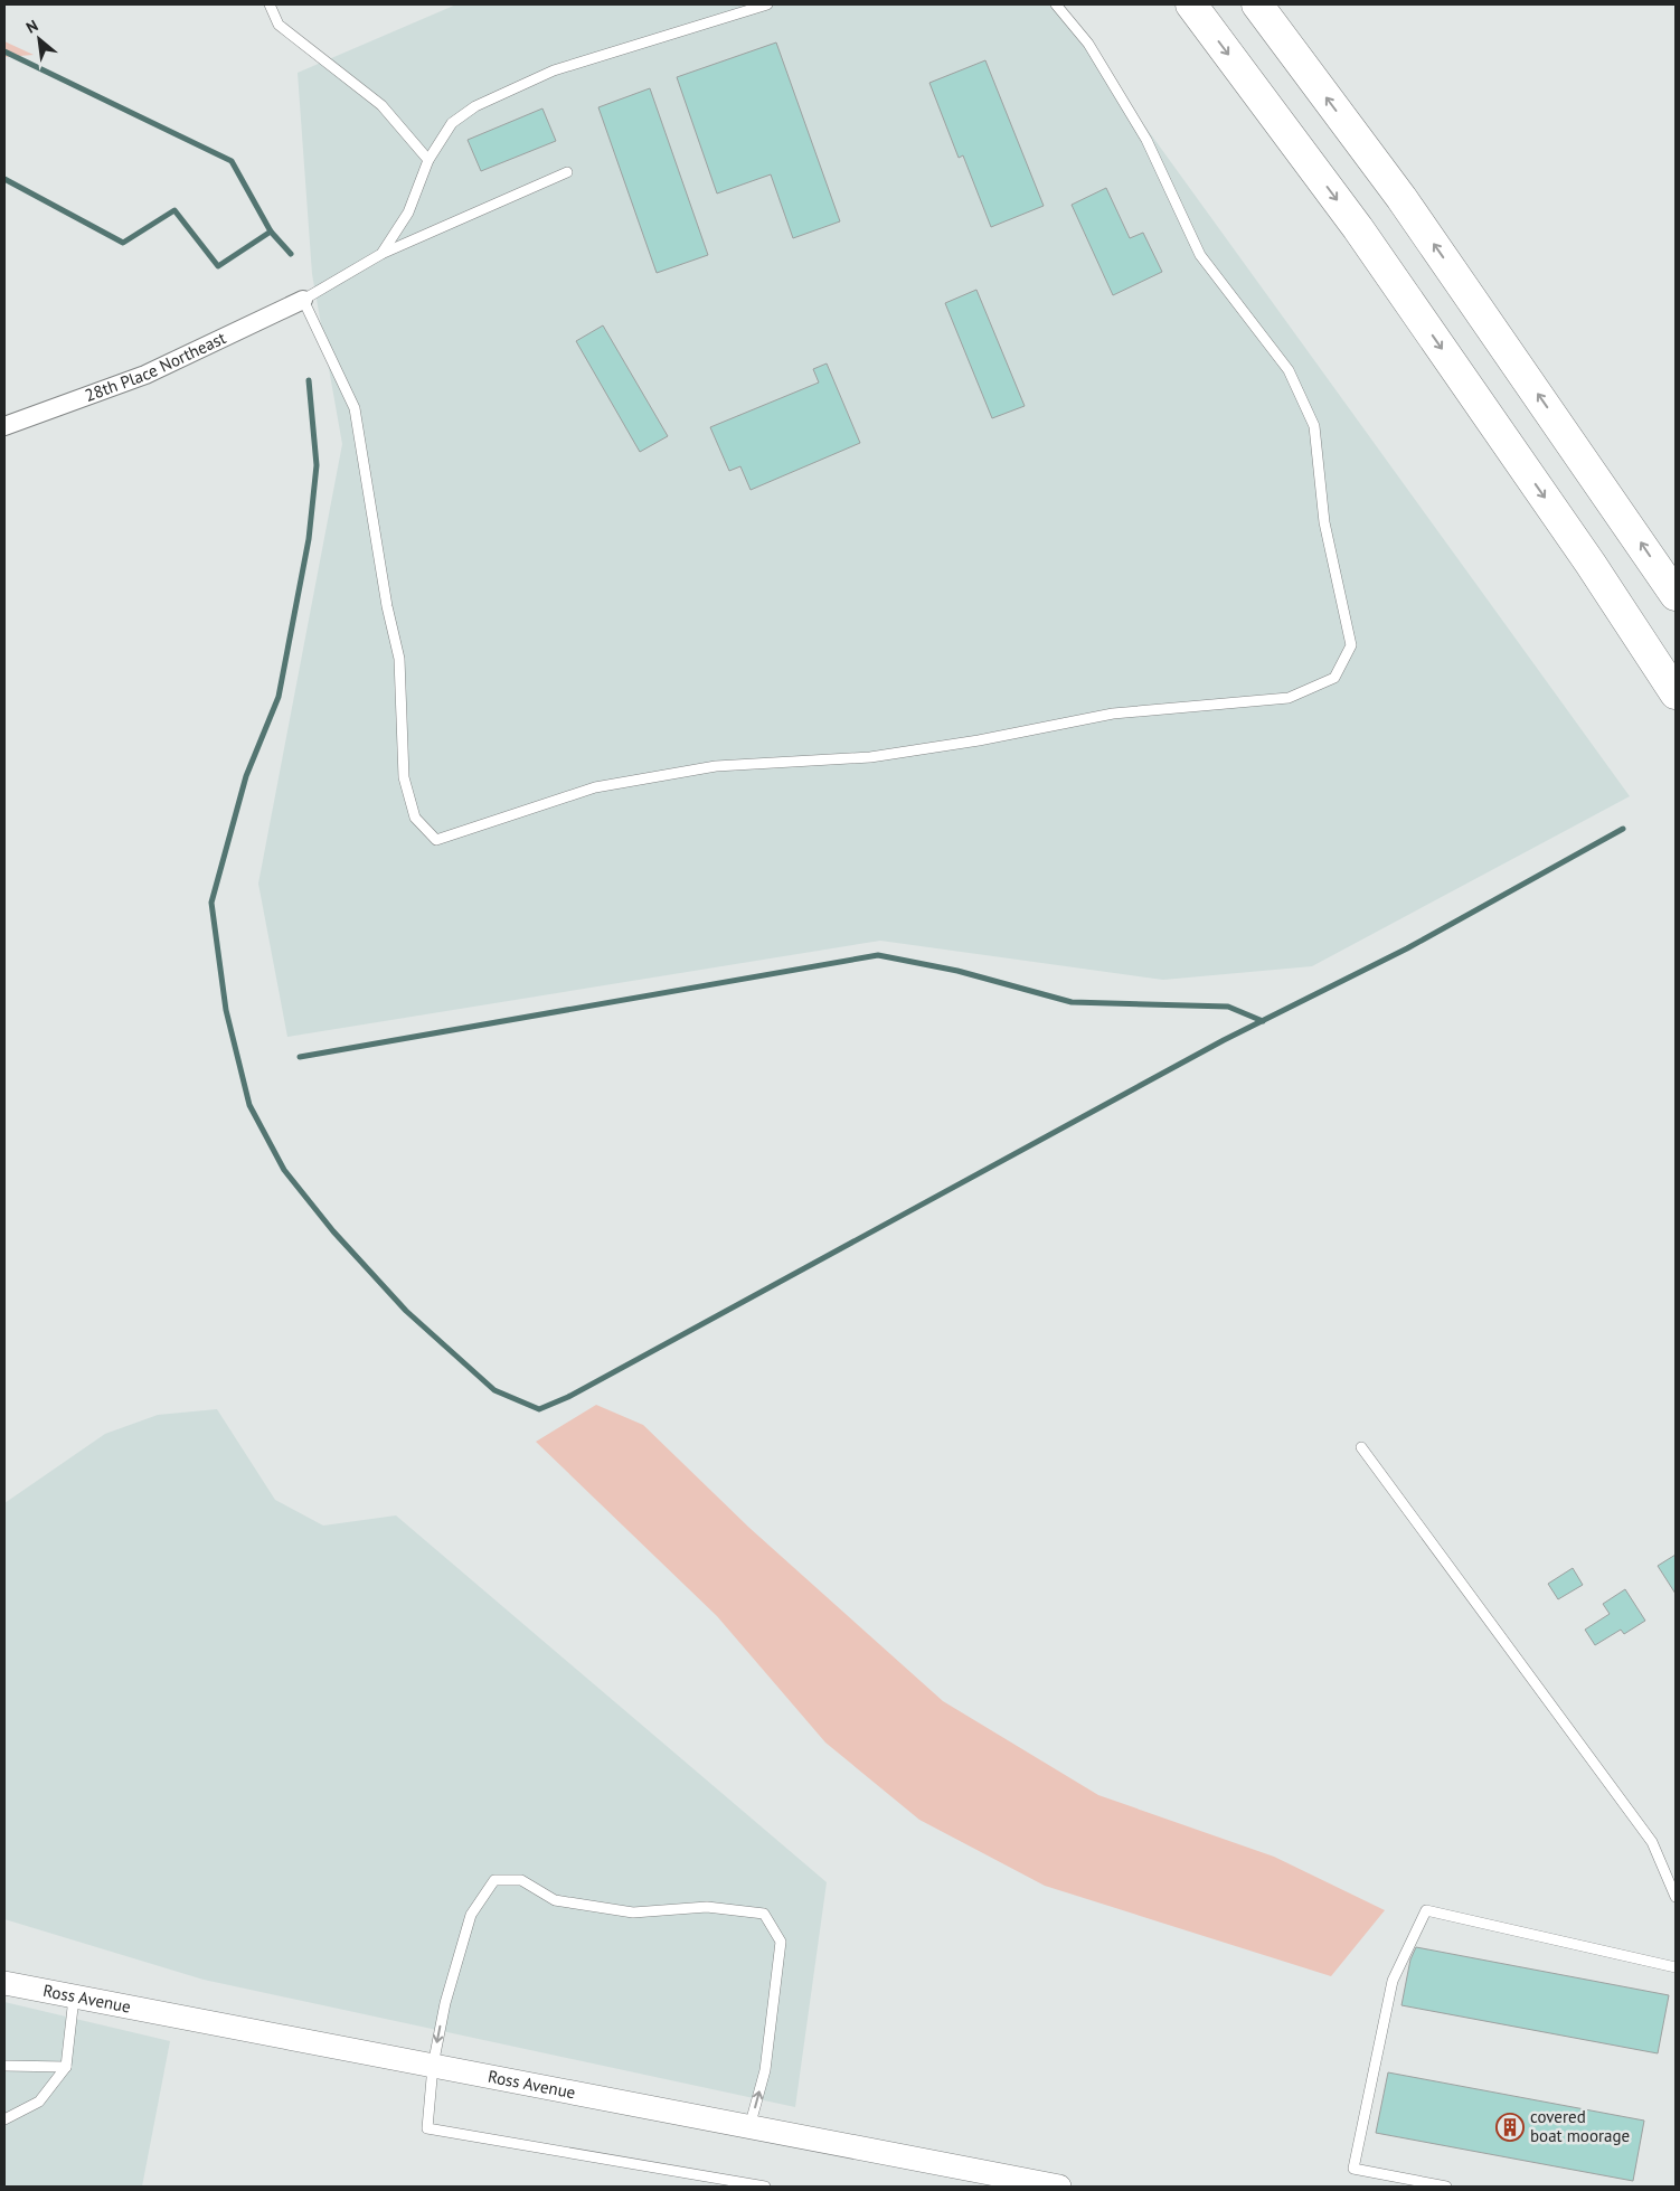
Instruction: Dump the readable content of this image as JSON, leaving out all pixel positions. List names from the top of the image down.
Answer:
{
  "streets": {
    "street": ["28th Place Northeast", "Ross Avenue"]
  },
  "places": {
    "building": ["covered boat moorage"]
  },
  "north": "top left"
}
